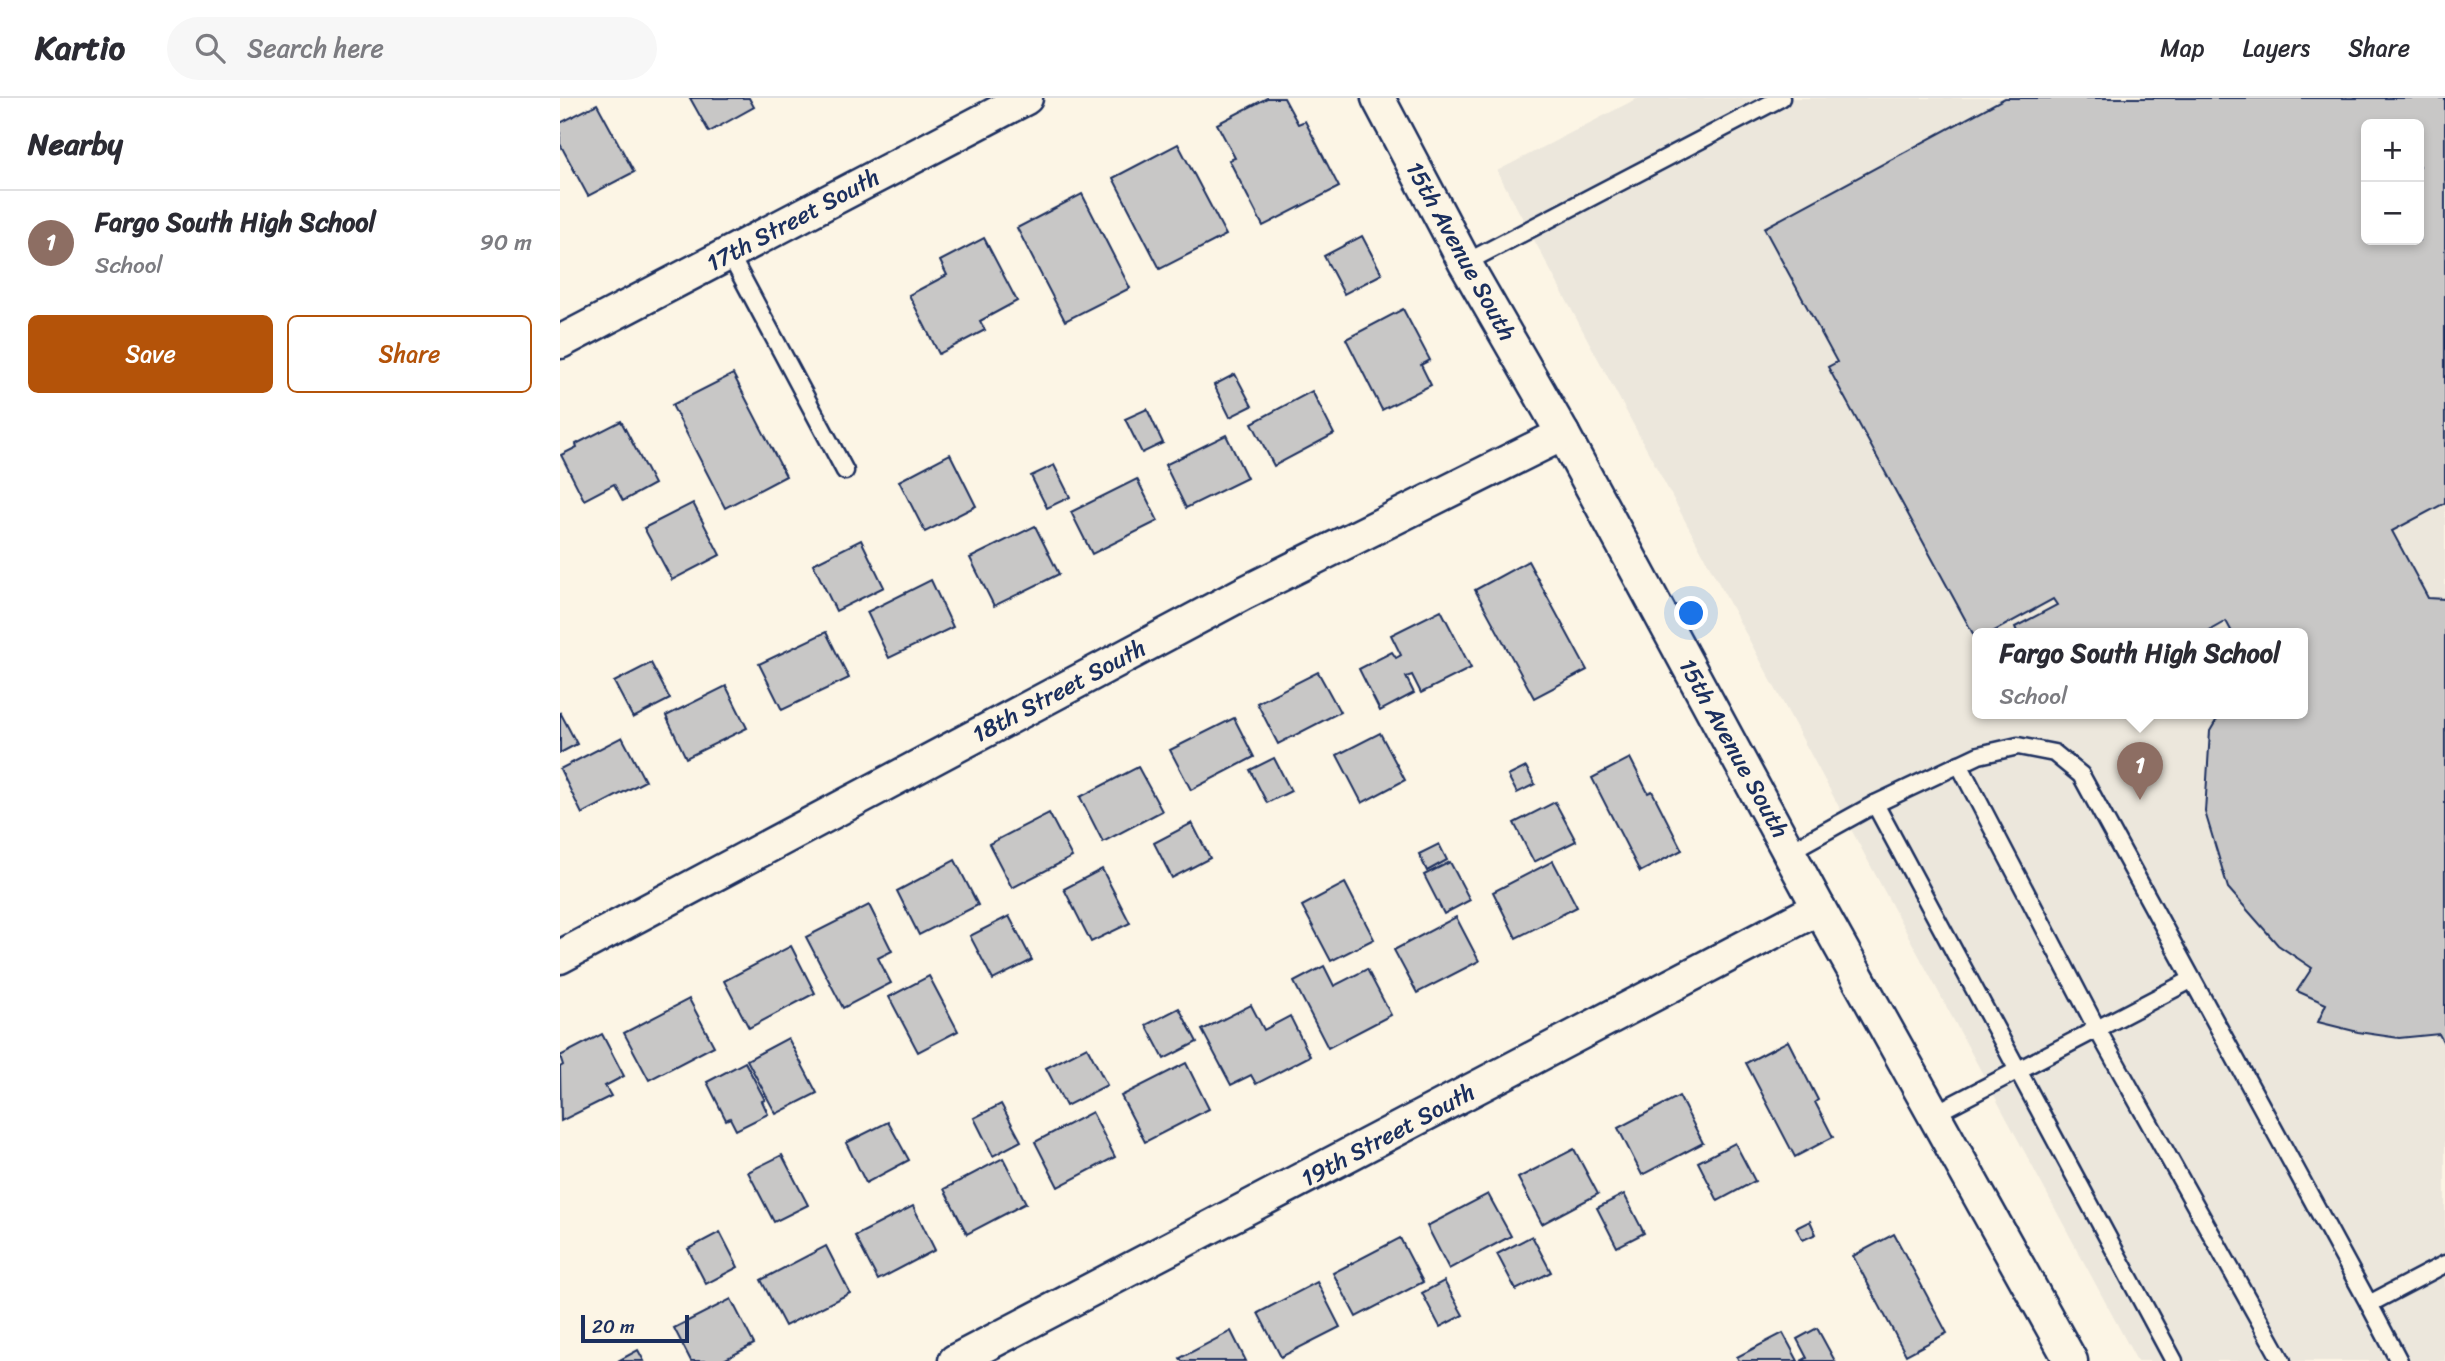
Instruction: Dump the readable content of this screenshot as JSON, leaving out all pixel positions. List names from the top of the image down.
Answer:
{
  "streets": {
    "street": [
      "17th Street South",
      "15th Avenue South",
      "18th Street South",
      "19th Street South"
    ]
  },
  "crossings": [
    ["15th Avenue South", "18th Street South"],
    ["15th Avenue South", "19th Street South"]
  ],
  "scale_bar": "20 m",
  "page": {
    "header": "Kartio",
    "search": "Search here",
    "nav": ["Map", "Layers", "Share"],
    "heading": "Nearby",
    "map_buttons": ["+", "−"],
    "list": [
      {
        "mark": "1",
        "name": "Fargo South High School",
        "note": "School",
        "value": "90 m"
      }
    ],
    "buttons": ["Save", "Share"],
    "popup": ["Fargo South High School", "School"],
    "pins": "1",
    "scale": "20 m"
  }
}
